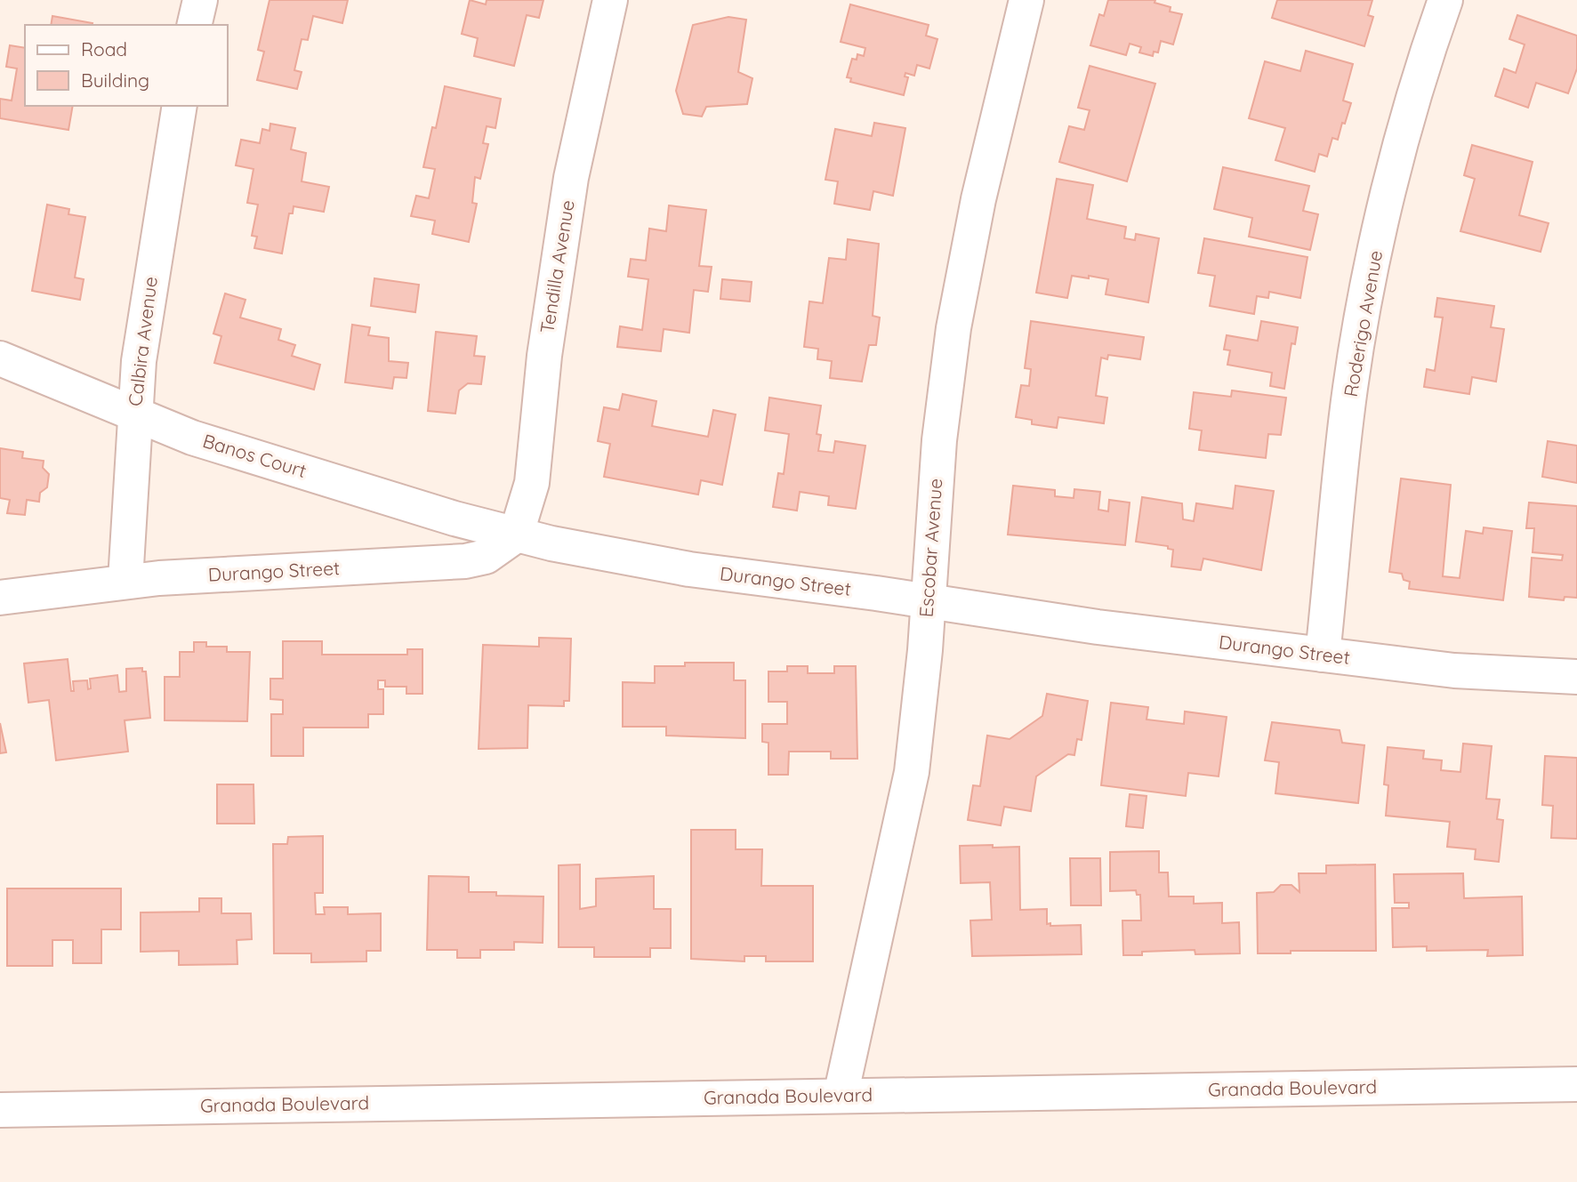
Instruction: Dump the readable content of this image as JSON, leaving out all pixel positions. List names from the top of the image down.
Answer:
{
  "streets": {
    "street": [
      "Tendilla Avenue",
      "Roderigo Avenue",
      "Calbira Avenue",
      "Banos Court",
      "Escobar Avenue",
      "Durango Street",
      "Granada Boulevard"
    ]
  },
  "crossings": [
    ["Tendilla Avenue", "Banos Court"],
    ["Tendilla Avenue", "Durango Street"],
    ["Roderigo Avenue", "Durango Street"],
    ["Calbira Avenue", "Banos Court"],
    ["Calbira Avenue", "Durango Street"],
    ["Banos Court", "Durango Street"],
    ["Escobar Avenue", "Durango Street"],
    ["Escobar Avenue", "Granada Boulevard"]
  ],
  "legend": ["Road", "Building"]
}
